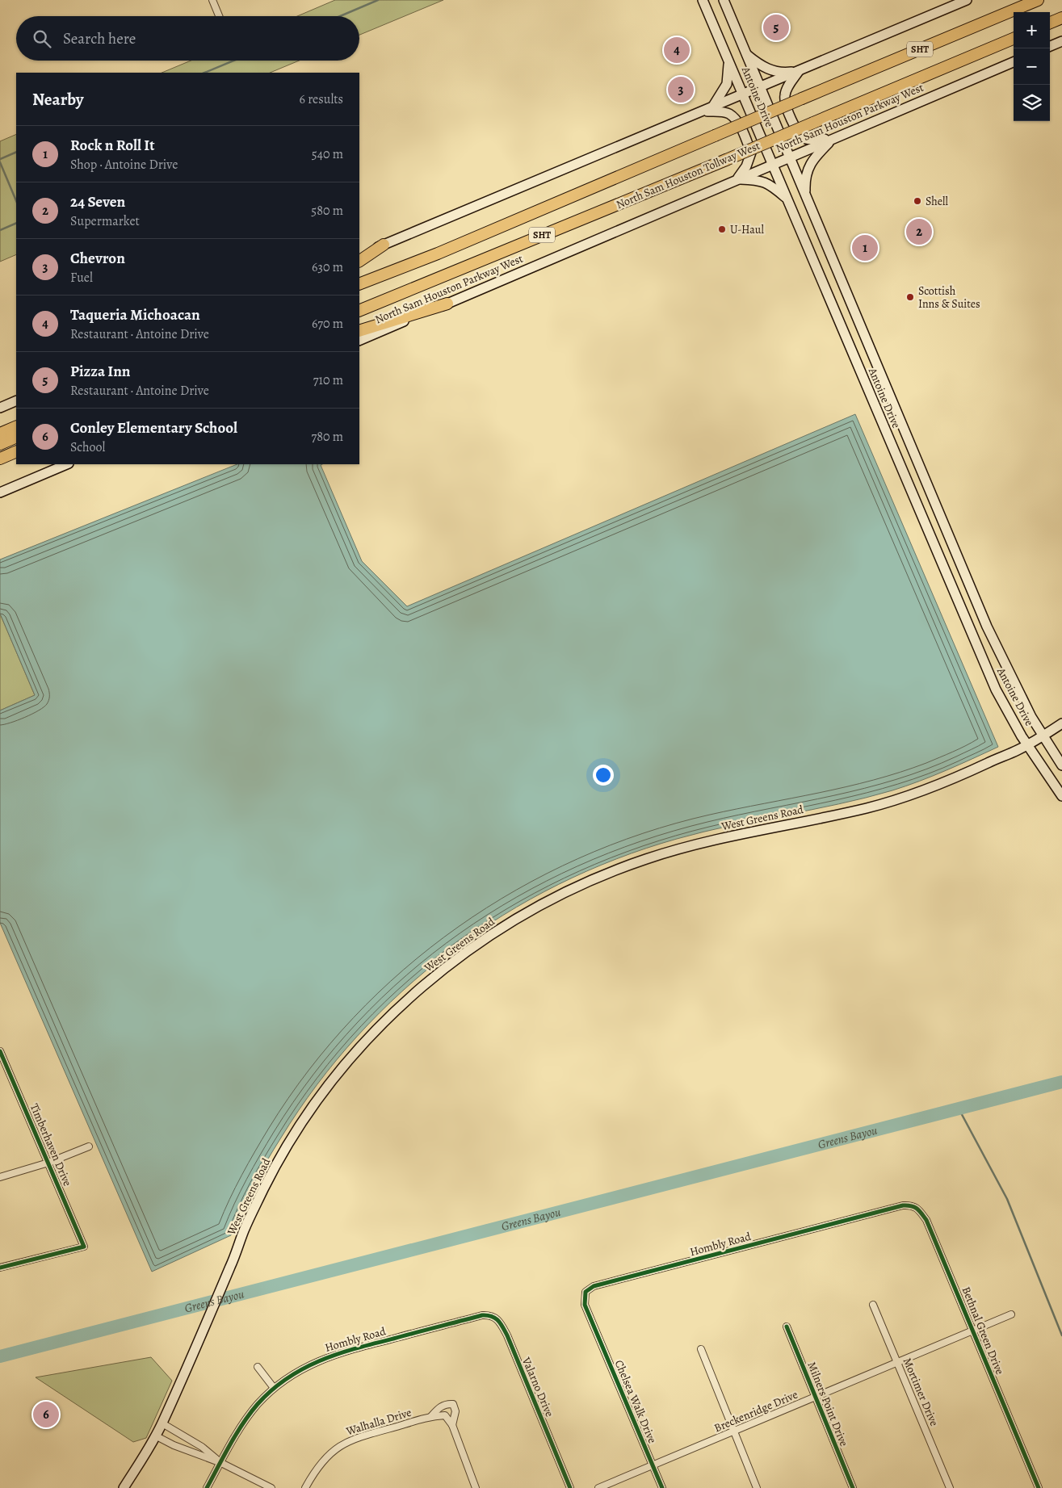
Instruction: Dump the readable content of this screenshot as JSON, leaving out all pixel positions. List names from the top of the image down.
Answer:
{
  "streets": {
    "highway": ["SHT", "North Sam Houston Tollway West"],
    "main road": ["Antoine Drive", "North Sam Houston Parkway West", "West Greens Road"],
    "street": [
      "Timberhaven Drive",
      "Hombly Road",
      "Bethnal Green Drive",
      "Valarno Drive",
      "Mortimer Drive",
      "Chelsea Walk Drive",
      "Milners Point Drive",
      "Breckenridge Drive",
      "Walhalla Drive"
    ]
  },
  "crossings": [
    ["Antoine Drive", "North Sam Houston Parkway West"],
    ["Antoine Drive", "West Greens Road"],
    ["Hombly Road", "Bethnal Green Drive"],
    ["Hombly Road", "Valarno Drive"],
    ["Hombly Road", "Chelsea Walk Drive"],
    ["Bethnal Green Drive", "Breckenridge Drive"],
    ["Mortimer Drive", "Breckenridge Drive"],
    ["Chelsea Walk Drive", "Breckenridge Drive"],
    ["Milners Point Drive", "Breckenridge Drive"]
  ],
  "water": ["Greens Bayou"],
  "places": ["Shell", "U-Haul", "Scottish Inns & Suites"],
  "page": {
    "map_buttons": ["+", "−"],
    "pins": [
      "5",
      "4",
      "3",
      "2",
      "1",
      "6"
    ],
    "search": "Search here",
    "heading": ["Nearby", "6 results"],
    "list": [
      {
        "mark": "1",
        "name": "Rock n Roll It",
        "note": "Shop · Antoine Drive",
        "value": "540 m"
      },
      {
        "mark": "2",
        "name": "24 Seven",
        "note": "Supermarket",
        "value": "580 m"
      },
      {
        "mark": "3",
        "name": "Chevron",
        "note": "Fuel",
        "value": "630 m"
      },
      {
        "mark": "4",
        "name": "Taqueria Michoacan",
        "note": "Restaurant · Antoine Drive",
        "value": "670 m"
      },
      {
        "mark": "5",
        "name": "Pizza Inn",
        "note": "Restaurant · Antoine Drive",
        "value": "710 m"
      },
      {
        "mark": "6",
        "name": "Conley Elementary School",
        "note": "School",
        "value": "780 m"
      }
    ]
  }
}
